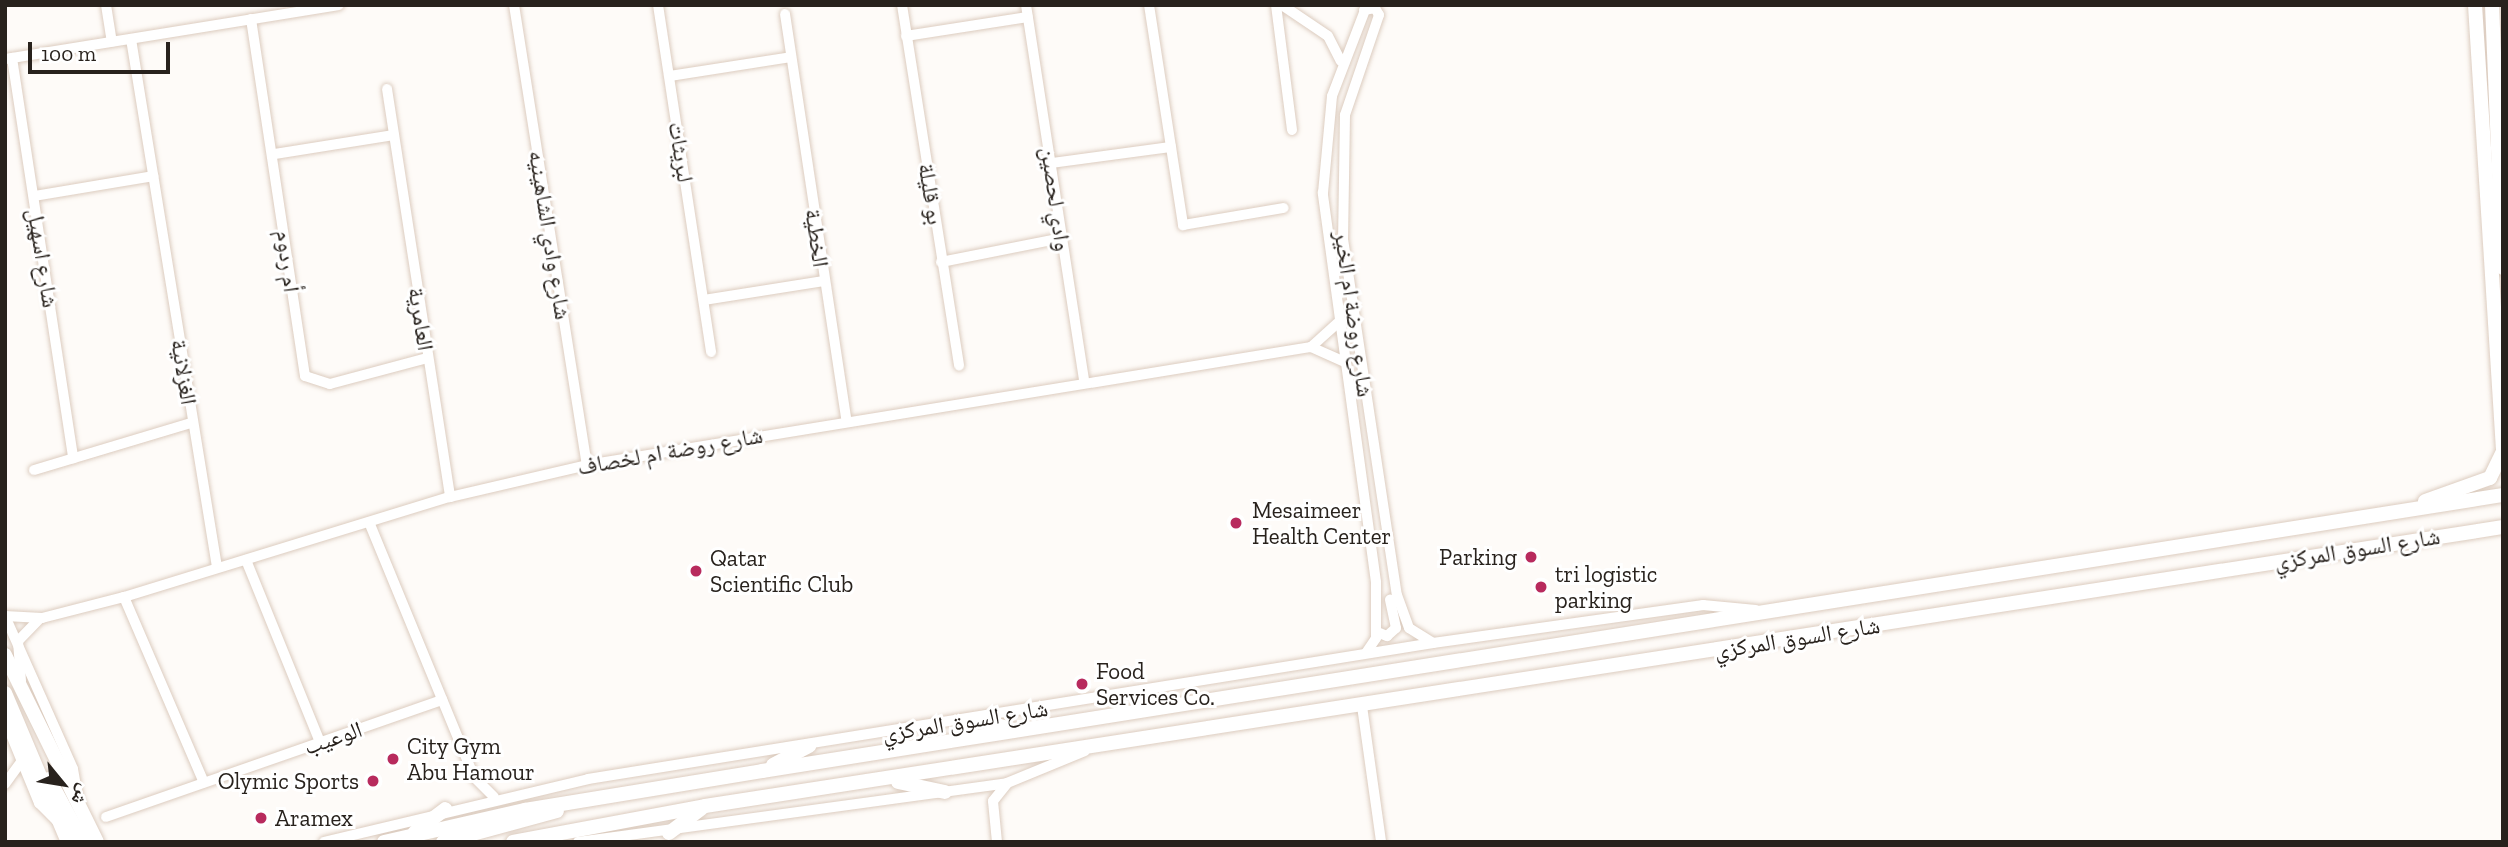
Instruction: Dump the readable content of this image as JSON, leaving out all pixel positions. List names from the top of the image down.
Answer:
{
  "streets": {
    "main road": ["شارع السوق المركزي"],
    "street": [
      "لبريثات",
      "بو قليلة",
      "وادي لحصين",
      "شارع وادي الشاهينيه",
      "الخطية",
      "شارع اسهيل",
      "أم ردوم",
      "شارع روضة ام الخير",
      "العامرية",
      "الغزلانية",
      "شارع روضة ام لخصاف",
      "الوعيب"
    ]
  },
  "crossings": [
    ["وادي لحصين", "شارع روضة ام لخصاف"],
    ["شارع وادي الشاهينيه", "شارع روضة ام لخصاف"],
    ["الخطية", "شارع روضة ام لخصاف"],
    ["أم ردوم", "العامرية"],
    ["شارع روضة ام الخير", "شارع السوق المركزي"],
    ["العامرية", "شارع روضة ام لخصاف"],
    ["الغزلانية", "شارع روضة ام لخصاف"]
  ],
  "places": [
    "Mesaimeer Health Center",
    "Parking",
    "Qatar Scientific Club",
    "tri logistic parking",
    "Food Services Co.",
    "City Gym Abu Hamour",
    "Olymic Sports",
    "Aramex"
  ],
  "scale_bar": "100 m",
  "north": "bottom right"
}
